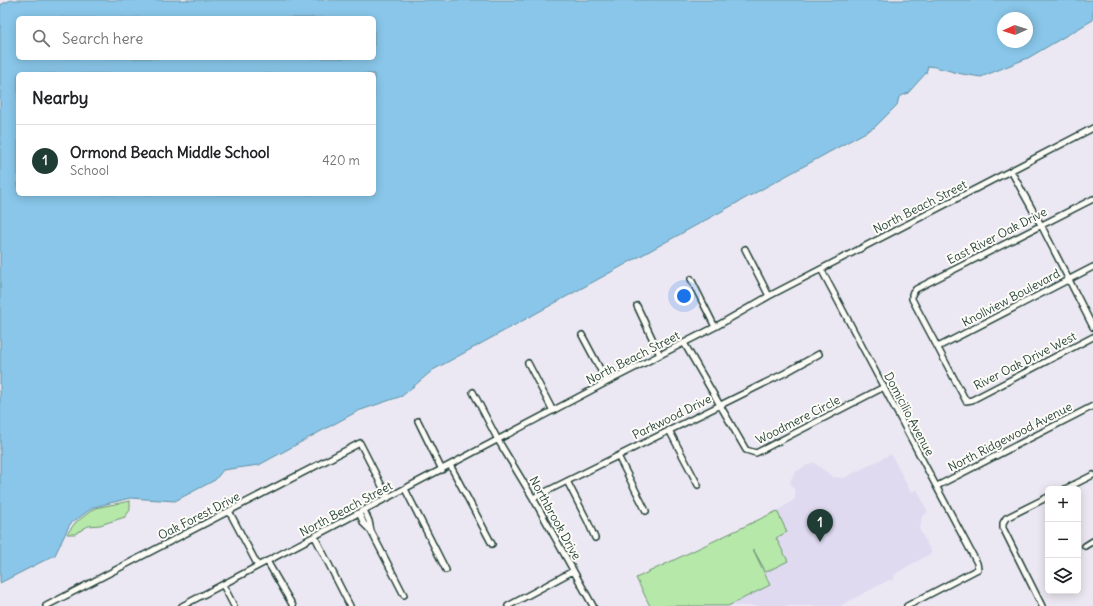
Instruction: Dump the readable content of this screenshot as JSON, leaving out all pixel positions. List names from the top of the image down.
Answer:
{
  "streets": {
    "street": [
      "North Beach Street",
      "East River Oak Drive",
      "Knollview Boulevard",
      "River Oak Drive West",
      "Domicilio Avenue",
      "Parkwood Drive",
      "Woodmere Circle",
      "North Ridgewood Avenue",
      "Oak Forest Drive",
      "Northbrook Drive"
    ]
  },
  "crossings": [
    ["North Beach Street", "Domicilio Avenue"],
    ["North Beach Street", "Woodmere Circle"],
    ["North Beach Street", "Oak Forest Drive"],
    ["North Beach Street", "Northbrook Drive"],
    ["East River Oak Drive", "Knollview Boulevard"],
    ["East River Oak Drive", "River Oak Drive West"],
    ["Knollview Boulevard", "River Oak Drive West"],
    ["Domicilio Avenue", "Woodmere Circle"],
    ["Domicilio Avenue", "North Ridgewood Avenue"],
    ["Parkwood Drive", "Woodmere Circle"],
    ["Parkwood Drive", "Northbrook Drive"]
  ],
  "north": "left",
  "page": {
    "search": "Search here",
    "heading": "Nearby",
    "list": [
      {
        "mark": "1",
        "name": "Ormond Beach Middle School",
        "note": "School",
        "value": "420 m"
      }
    ],
    "map_buttons": ["+", "−"],
    "pins": "1"
  }
}
